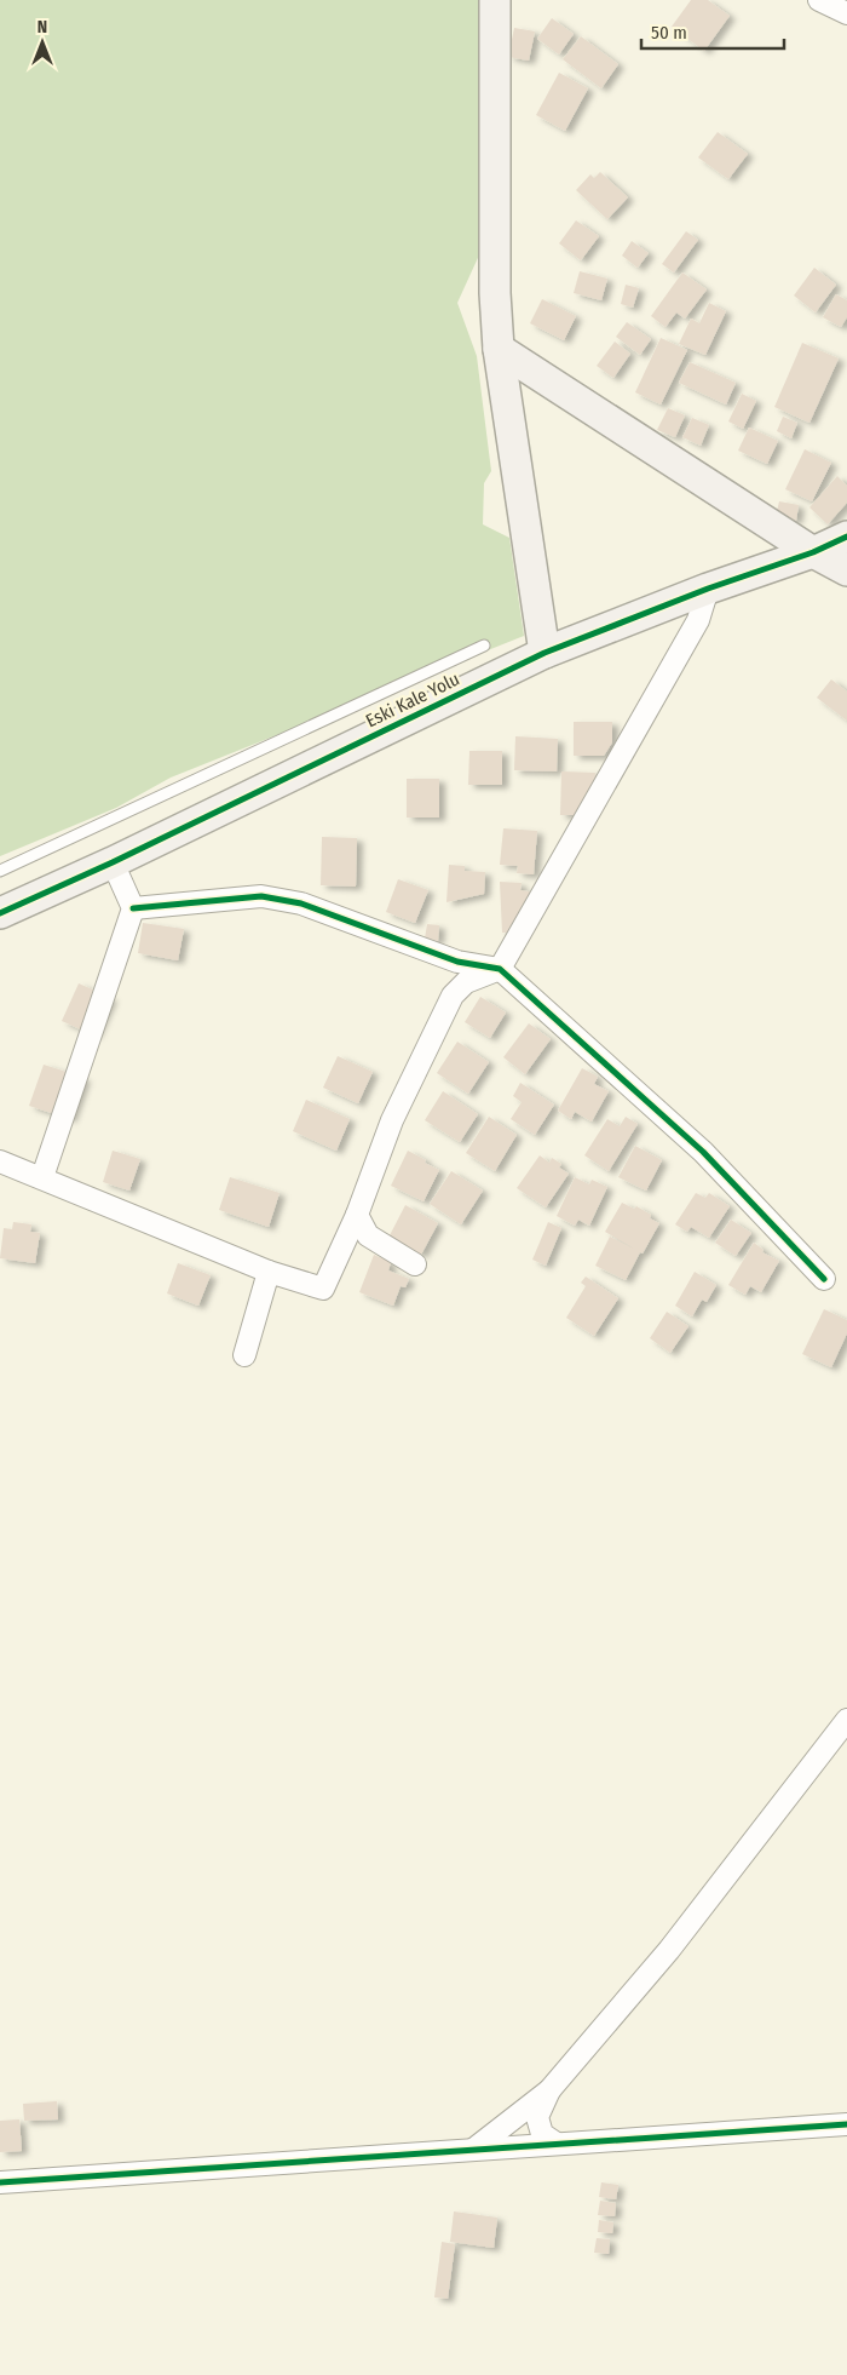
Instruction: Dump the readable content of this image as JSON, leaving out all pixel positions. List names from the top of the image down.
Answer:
{
  "streets": {
    "street": ["Eski Kale Yolu"]
  },
  "scale_bar": "50 m",
  "north": "top"
}
